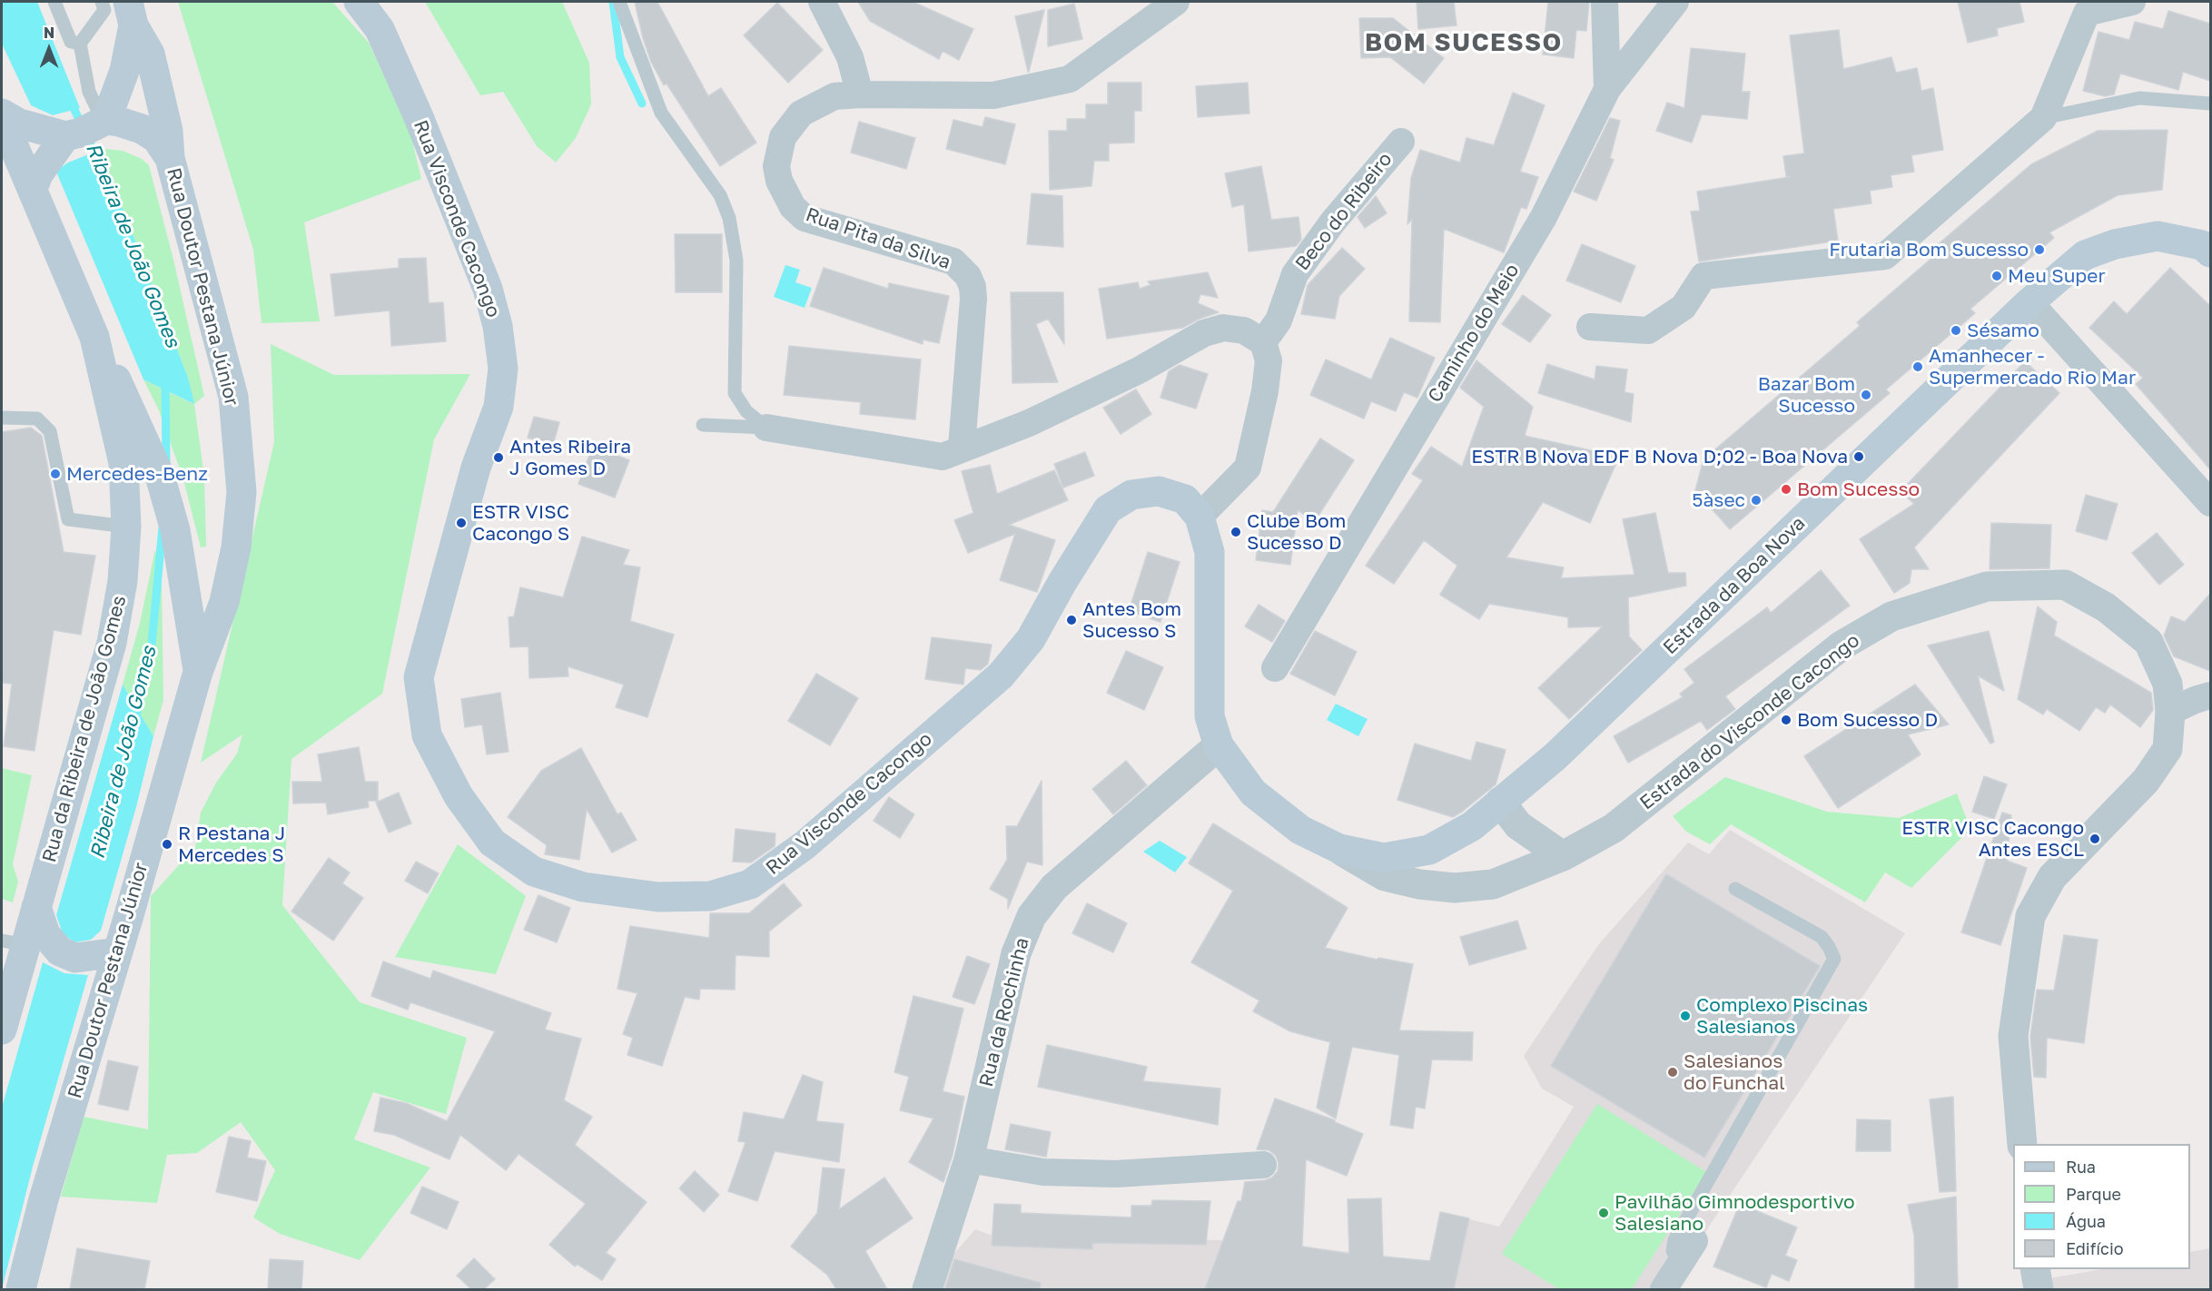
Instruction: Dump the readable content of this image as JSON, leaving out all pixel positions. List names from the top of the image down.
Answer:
{
  "streets": {
    "main road": [
      "Rua Visconde Cacongo",
      "Rua Doutor Pestana Júnior",
      "Estrada da Boa Nova",
      "Rua da Ribeira de João Gomes"
    ],
    "street": [
      "Beco do Ribeiro",
      "Rua Pita da Silva",
      "Caminho do Meio",
      "Estrada do Visconde Cacongo",
      "Rua da Rochinha"
    ]
  },
  "crossings": [
    ["Rua Visconde Cacongo", "Estrada da Boa Nova"],
    ["Rua Visconde Cacongo", "Estrada do Visconde Cacongo"],
    ["Rua Visconde Cacongo", "Rua da Rochinha"],
    ["Rua Doutor Pestana Júnior", "Rua da Ribeira de João Gomes"]
  ],
  "districts": ["BOM SUCESSO"],
  "water": ["Ribeira de João Gomes"],
  "places": [
    "Frutaria Bom Sucesso",
    "Meu Super",
    "Sésamo",
    "Amanhecer - Supermercado Rio Mar",
    "Bazar Bom Sucesso",
    "ESTR B Nova EDF B Nova D;02 - Boa Nova",
    "Antes Ribeira J Gomes D",
    "Mercedes-Benz",
    "Bom Sucesso",
    "5àsec",
    "ESTR VISC Cacongo S",
    "Clube Bom Sucesso D",
    "Antes Bom Sucesso S",
    "Bom Sucesso D",
    "ESTR VISC Cacongo Antes ESCL",
    "R Pestana J Mercedes S",
    "Complexo Piscinas Salesianos",
    "Salesianos do Funchal",
    "Pavilhão Gimnodesportivo Salesiano"
  ],
  "legend": [
    "Rua",
    "Parque",
    "Água",
    "Edifício"
  ],
  "north": "top"
}
